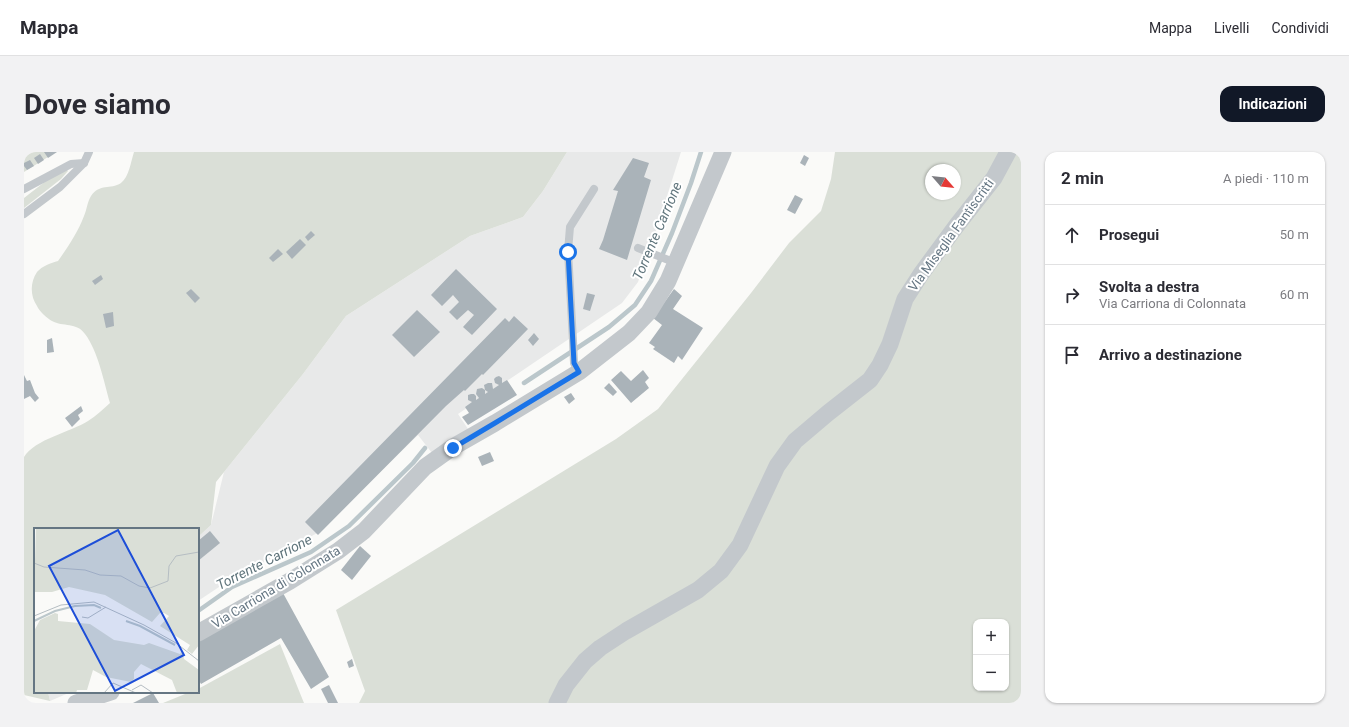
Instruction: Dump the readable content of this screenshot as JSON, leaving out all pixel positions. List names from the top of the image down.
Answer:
{
  "streets": {
    "street": ["Via Miseglia Fantiscritti", "Via Carriona di Colonnata"]
  },
  "water": ["Torrente Carrione"],
  "north": "bottom right",
  "page": {
    "header": "Mappa",
    "nav": ["Mappa", "Livelli", "Condividi"],
    "buttons": "Indicazioni",
    "title": "Dove siamo",
    "heading": ["2 min", "A piedi · 110 m"],
    "list": [
      ["Prosegui", "50 m"],
      ["Svolta a destra", "Via Carriona di Colonnata", "60 m"],
      "Arrivo a destinazione"
    ],
    "map_buttons": ["+", "−"]
  }
}
